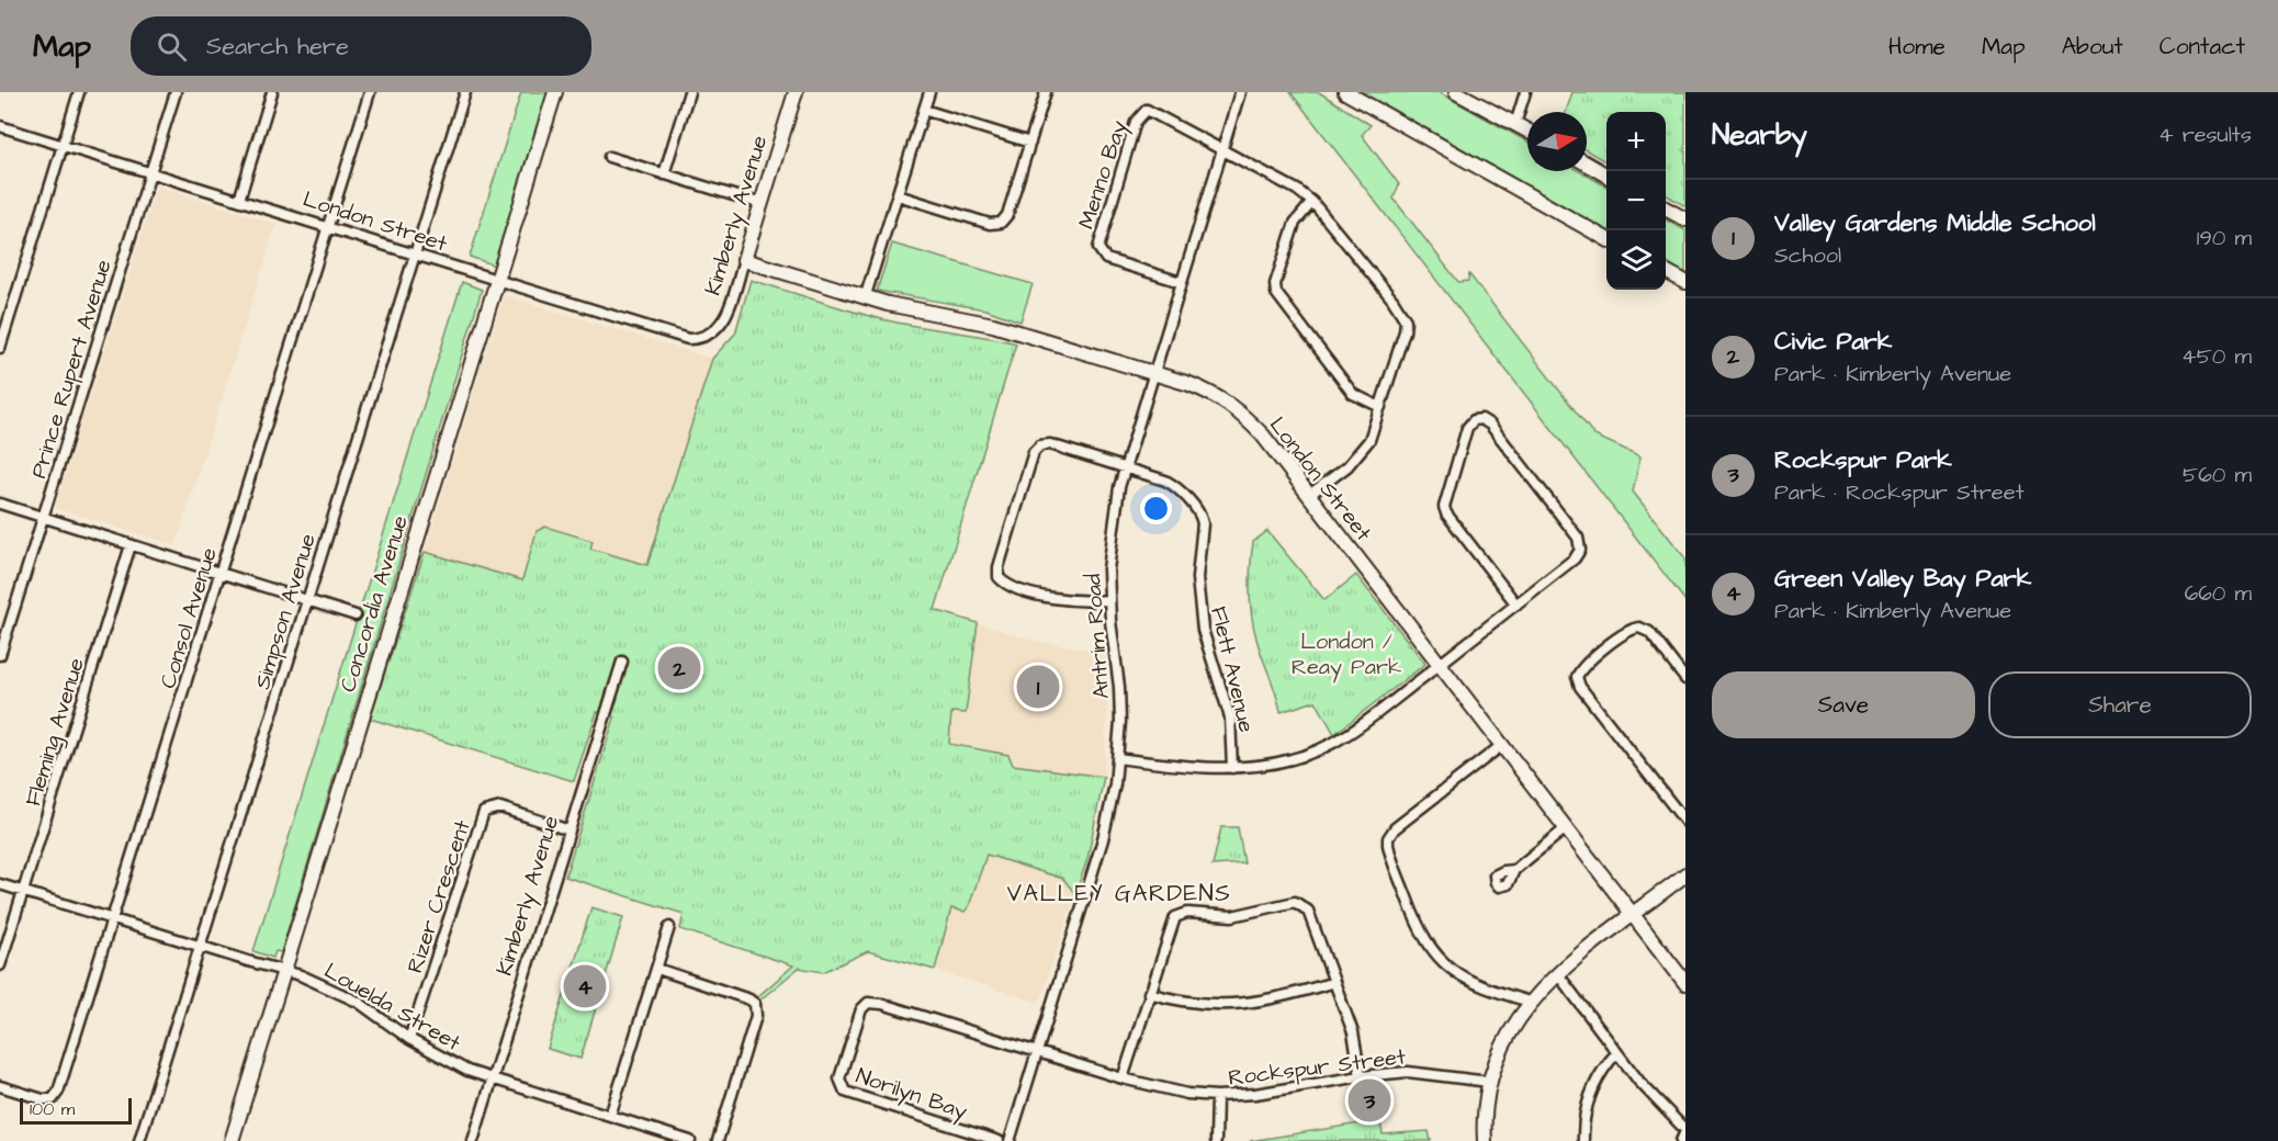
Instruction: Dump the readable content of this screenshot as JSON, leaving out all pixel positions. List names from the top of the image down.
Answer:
{
  "streets": {
    "street": [
      "Menno Bay",
      "Kimberly Avenue",
      "London Street",
      "Prince Rupert Avenue",
      "Concordia Avenue",
      "Simpson Avenue",
      "Consol Avenue",
      "Antrim Road",
      "Flett Avenue",
      "Fleming Avenue",
      "Rizer Crescent",
      "Louelda Street",
      "Rockspur Street",
      "Norilyn Bay"
    ]
  },
  "crossings": [
    ["Menno Bay", "Antrim Road"],
    ["Kimberly Avenue", "London Street"],
    ["Kimberly Avenue", "Rizer Crescent"],
    ["Kimberly Avenue", "Louelda Street"],
    ["London Street", "Prince Rupert Avenue"],
    ["London Street", "Concordia Avenue"],
    ["London Street", "Simpson Avenue"],
    ["London Street", "Consol Avenue"],
    ["London Street", "Antrim Road"],
    ["Concordia Avenue", "Louelda Street"],
    ["Simpson Avenue", "Louelda Street"],
    ["Consol Avenue", "Louelda Street"],
    ["Antrim Road", "Flett Avenue"],
    ["Antrim Road", "Rockspur Street"],
    ["Antrim Road", "Norilyn Bay"],
    ["Fleming Avenue", "Louelda Street"],
    ["Rizer Crescent", "Louelda Street"],
    ["Rockspur Street", "Norilyn Bay"]
  ],
  "districts": ["VALLEY GARDENS"],
  "parks": ["London / Reay Park"],
  "scale_bar": "100 m",
  "north": "right",
  "page": {
    "header": "Map",
    "search": "Search here",
    "nav": [
      "Home",
      "Map",
      "About",
      "Contact"
    ],
    "heading": ["Nearby", "4 results"],
    "map_buttons": ["+", "−"],
    "list": [
      {
        "mark": "1",
        "name": "Valley Gardens Middle School",
        "note": "School",
        "value": "190 m"
      },
      {
        "mark": "2",
        "name": "Civic Park",
        "note": "Park · Kimberly Avenue",
        "value": "450 m"
      },
      {
        "mark": "3",
        "name": "Rockspur Park",
        "note": "Park · Rockspur Street",
        "value": "560 m"
      },
      {
        "mark": "4",
        "name": "Green Valley Bay Park",
        "note": "Park · Kimberly Avenue",
        "value": "660 m"
      }
    ],
    "pins": [
      "2",
      "1",
      "4",
      "3"
    ],
    "buttons": ["Save", "Share"],
    "scale": "100 m"
  }
}
